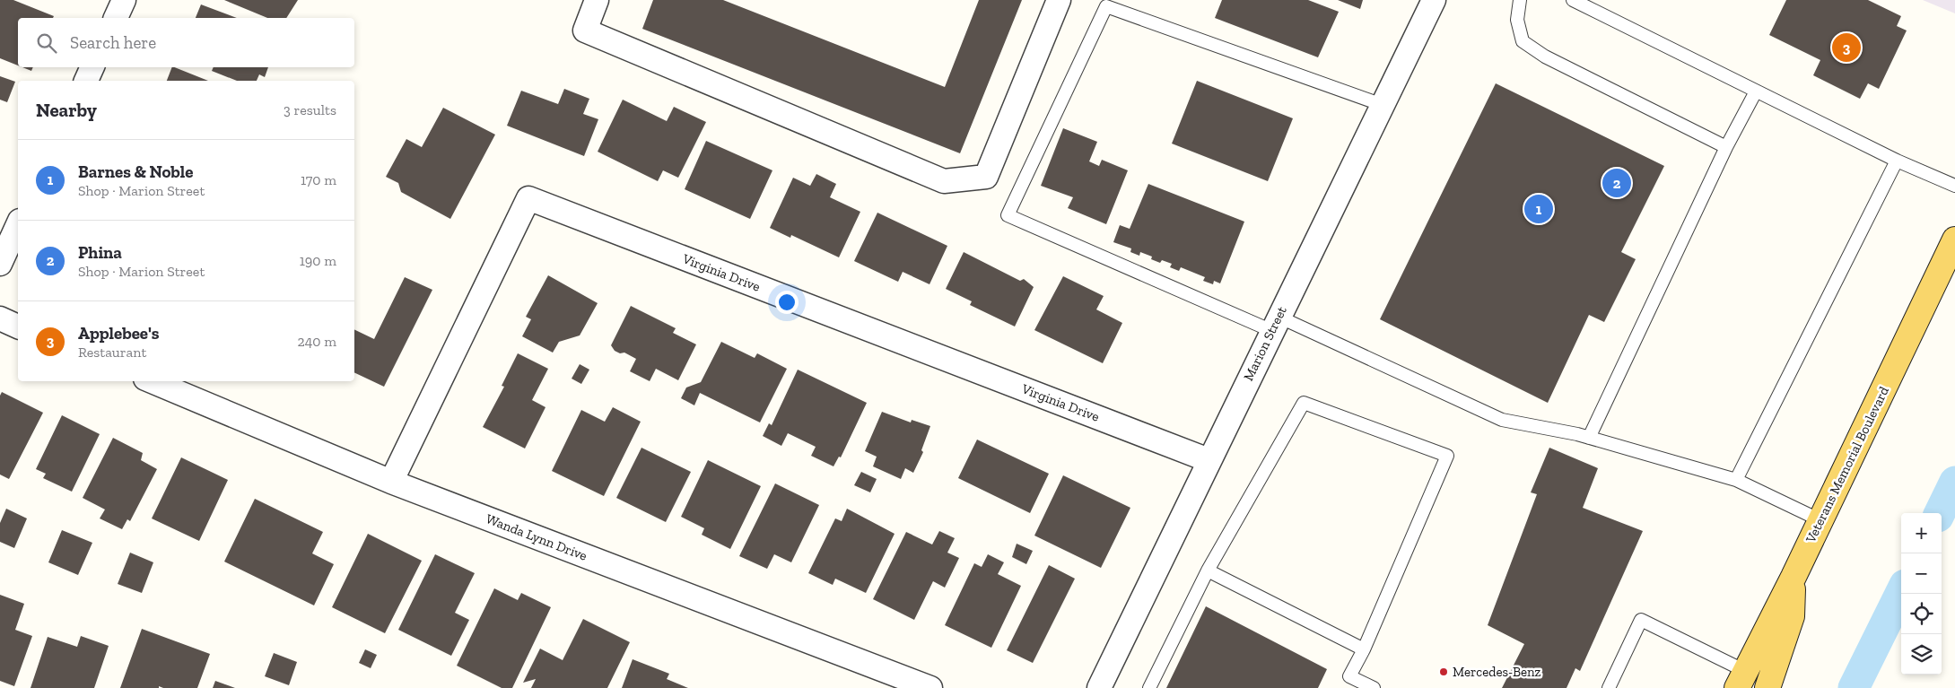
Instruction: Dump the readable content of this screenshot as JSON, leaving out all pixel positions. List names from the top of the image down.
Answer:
{
  "streets": {
    "main road": ["Veterans Memorial Boulevard"],
    "street": ["Virginia Drive", "Marion Street", "Wanda Lynn Drive"]
  },
  "crossings": [
    ["Virginia Drive", "Marion Street"],
    ["Virginia Drive", "Wanda Lynn Drive"]
  ],
  "places": ["Mercedes-Benz"],
  "page": {
    "search": "Search here",
    "pins": ["3", "2", "1"],
    "heading": ["Nearby", "3 results"],
    "list": [
      {
        "mark": "1",
        "name": "Barnes & Noble",
        "note": "Shop · Marion Street",
        "value": "170 m"
      },
      {
        "mark": "2",
        "name": "Phina",
        "note": "Shop · Marion Street",
        "value": "190 m"
      },
      {
        "mark": "3",
        "name": "Applebee's",
        "note": "Restaurant",
        "value": "240 m"
      }
    ],
    "map_buttons": ["+", "−"]
  }
}
